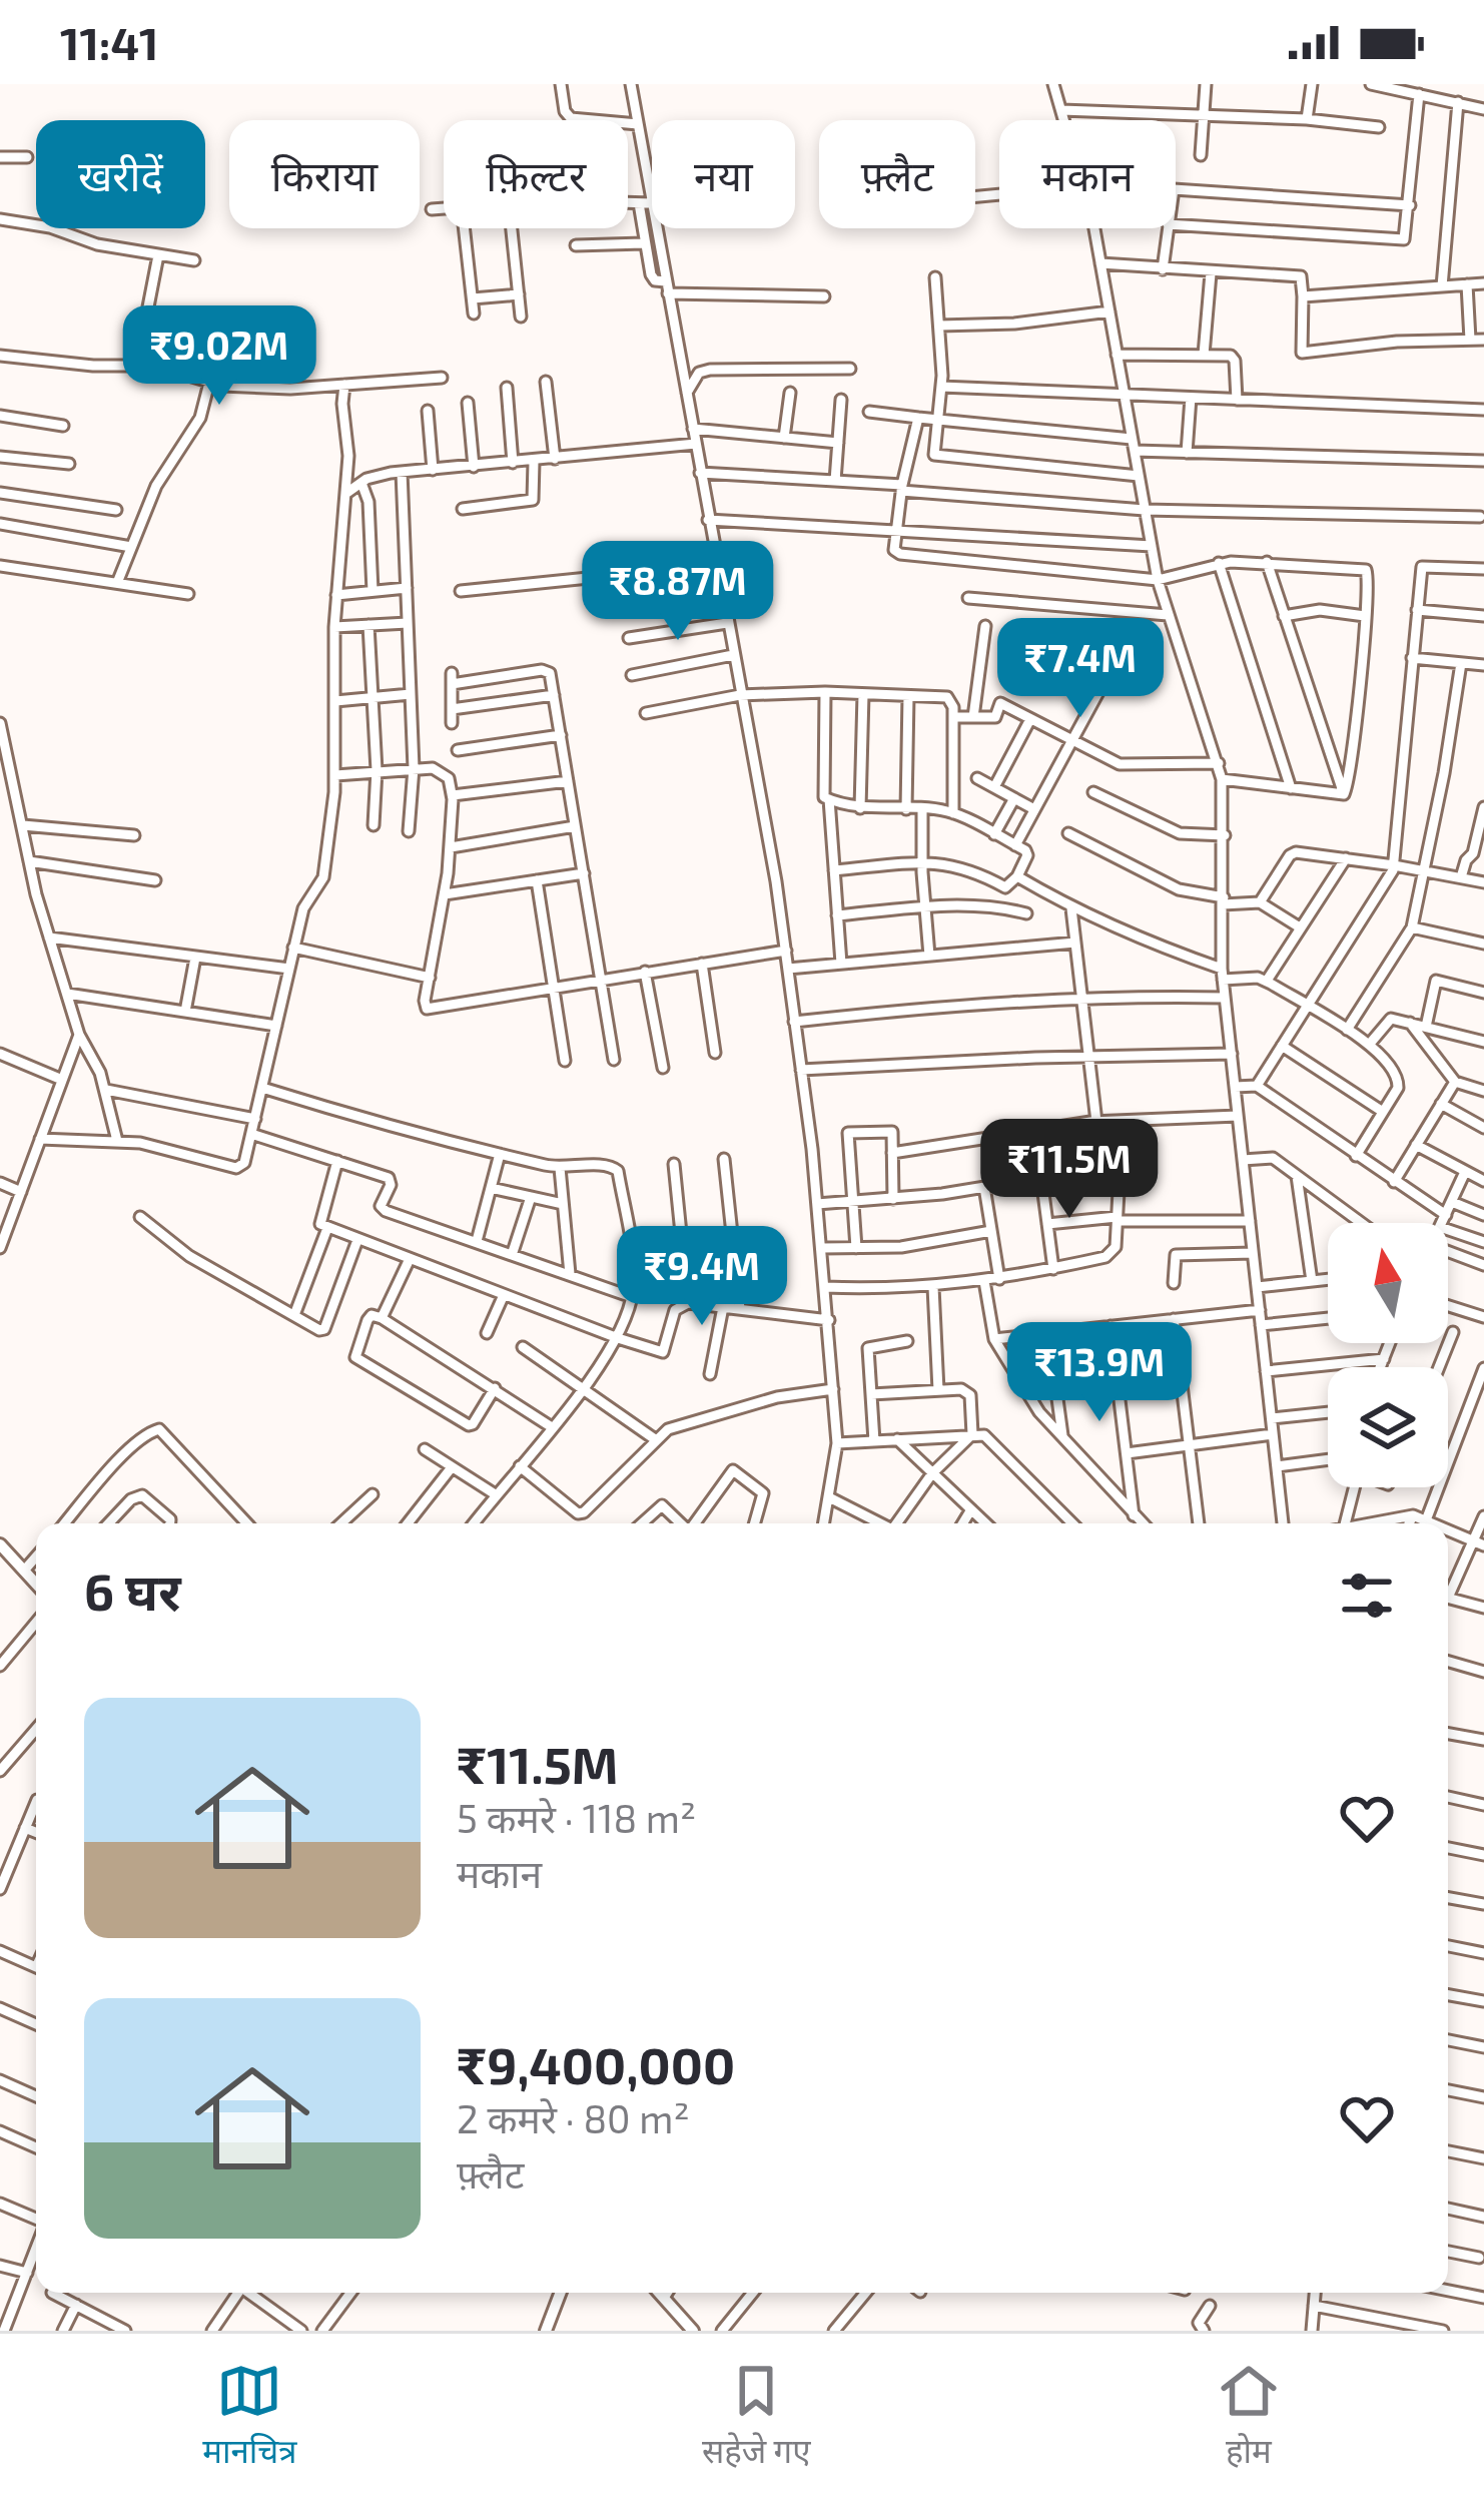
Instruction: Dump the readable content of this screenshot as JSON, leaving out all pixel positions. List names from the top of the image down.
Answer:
{
  "north": "top",
  "page": {
    "status": "11:41",
    "chip": [
      "खरीदें",
      "किराया",
      "फ़िल्टर",
      "नया",
      "फ़्लैट",
      "मकान"
    ],
    "price": [
      "₹9.02M",
      "₹8.87M",
      "₹7.4M",
      "₹11.5M",
      "₹9.4M",
      "₹13.9M"
    ],
    "heading": "6 घर",
    "list": [
      {
        "name": "₹11.5M",
        "note": "5 कमरे · 118 m² · मकान"
      },
      {
        "name": "₹9,400,000",
        "note": "2 कमरे · 80 m² · फ़्लैट"
      }
    ],
    "tabs": ["मानचित्र", "सहेजे गए", "होम"]
  }
}
